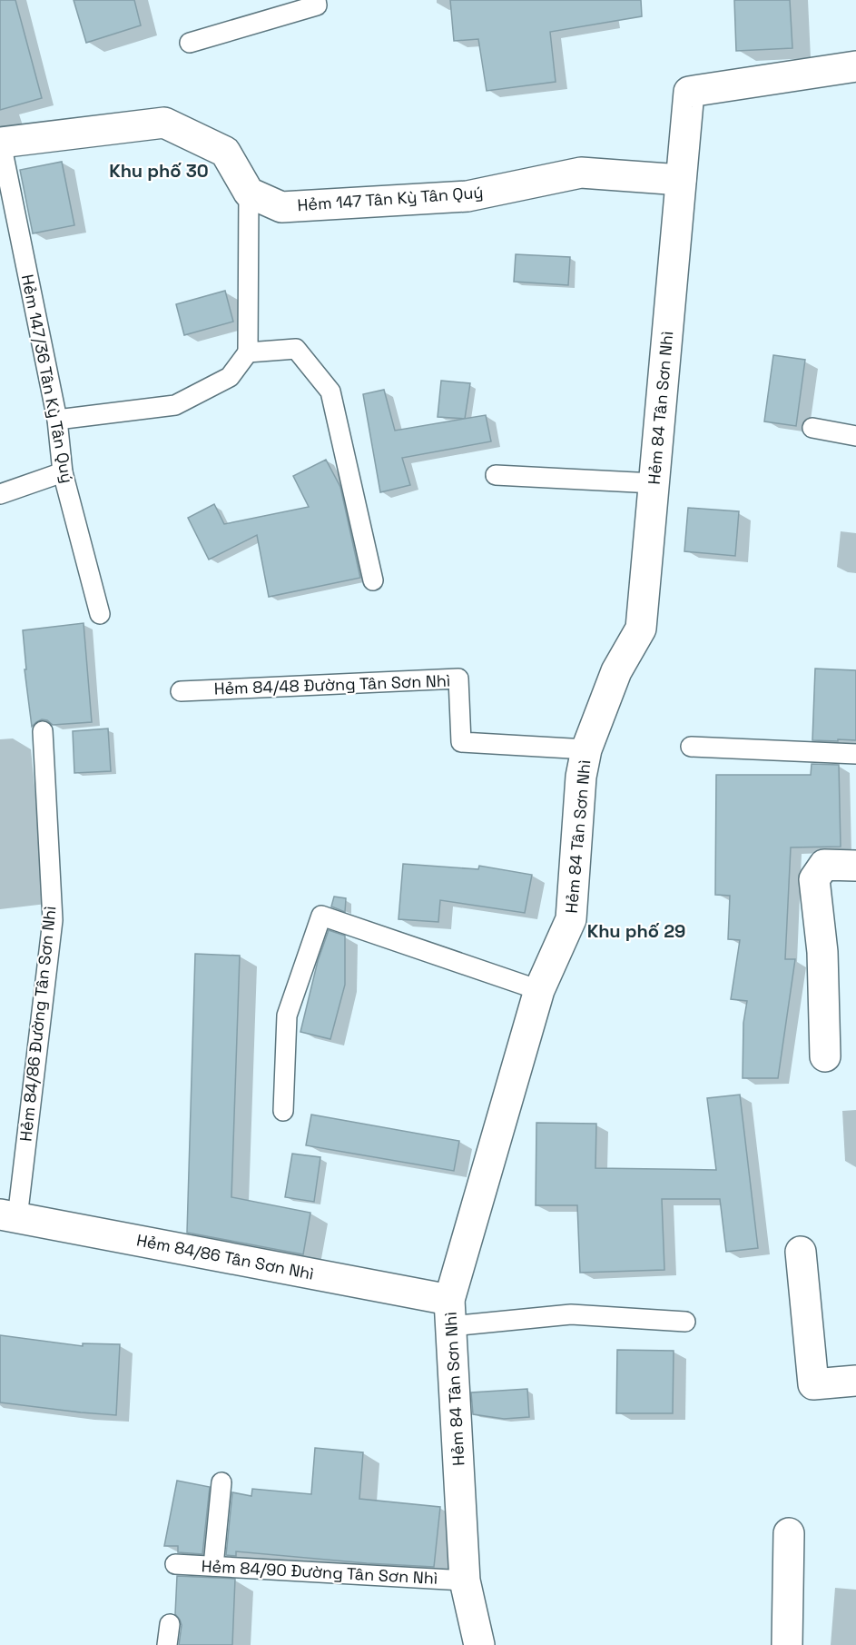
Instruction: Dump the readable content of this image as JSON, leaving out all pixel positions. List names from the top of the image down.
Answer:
{
  "streets": {
    "street": ["Hẻm 147 Tân Kỳ Tân Quý", "Hẻm 84 Tân Sơn Nhì", "Hẻm 84/86 Tân Sơn Nhì"],
    "lane": [
      "Hẻm 147/36 Tân Kỳ Tân Quý",
      "Hẻm 84/48 Đường Tân Sơn Nhì",
      "Hẻm 84/86 Đường Tân Sơn Nhì",
      "Hẻm 84/90 Đường Tân Sơn Nhì"
    ]
  },
  "crossings": [
    ["Hẻm 147 Tân Kỳ Tân Quý", "Hẻm 84 Tân Sơn Nhì"],
    ["Hẻm 84 Tân Sơn Nhì", "Hẻm 84/48 Đường Tân Sơn Nhì"],
    ["Hẻm 84 Tân Sơn Nhì", "Hẻm 84/86 Tân Sơn Nhì"],
    ["Hẻm 84 Tân Sơn Nhì", "Hẻm 84/90 Đường Tân Sơn Nhì"],
    ["Hẻm 84/86 Đường Tân Sơn Nhì", "Hẻm 84/86 Tân Sơn Nhì"]
  ],
  "districts": ["Khu phố 30", "Khu phố 29"]
}
